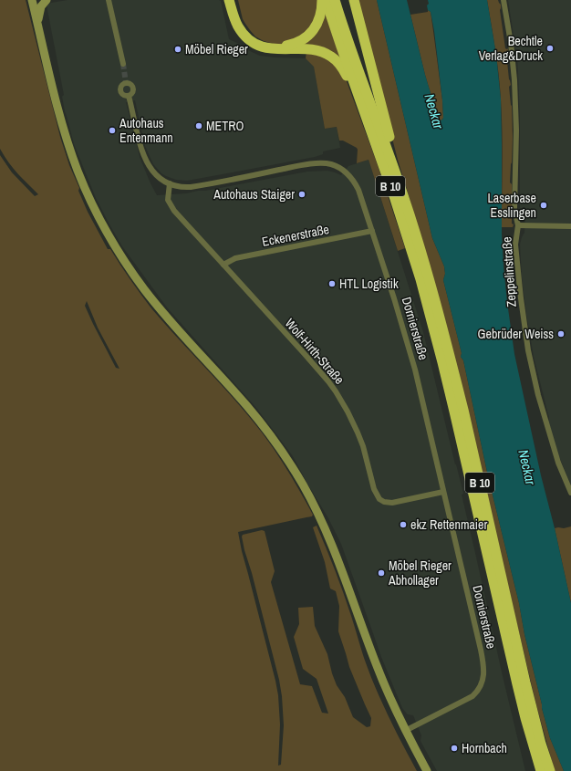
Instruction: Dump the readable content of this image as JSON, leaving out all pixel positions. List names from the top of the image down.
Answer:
{
  "streets": {
    "highway": ["B 10"],
    "street": [
      "Eckenerstraße",
      "Zeppelinstraße",
      "Dornierstraße",
      "Wolf-Hirth-Straße"
    ]
  },
  "crossings": [
    ["Eckenerstraße", "Dornierstraße"],
    ["Eckenerstraße", "Wolf-Hirth-Straße"],
    ["Dornierstraße", "Wolf-Hirth-Straße"]
  ],
  "water": ["Neckar"],
  "places": [
    "Bechtle Verlag&Druck",
    "Möbel Rieger",
    "METRO",
    "Autohaus Entenmann",
    "Autohaus Staiger",
    "Laserbase Esslingen",
    "HTL Logistik",
    "Gebrüder Weiss",
    "ekz Rettenmaier",
    "Möbel Rieger Abhollager",
    "Hornbach"
  ]
}
